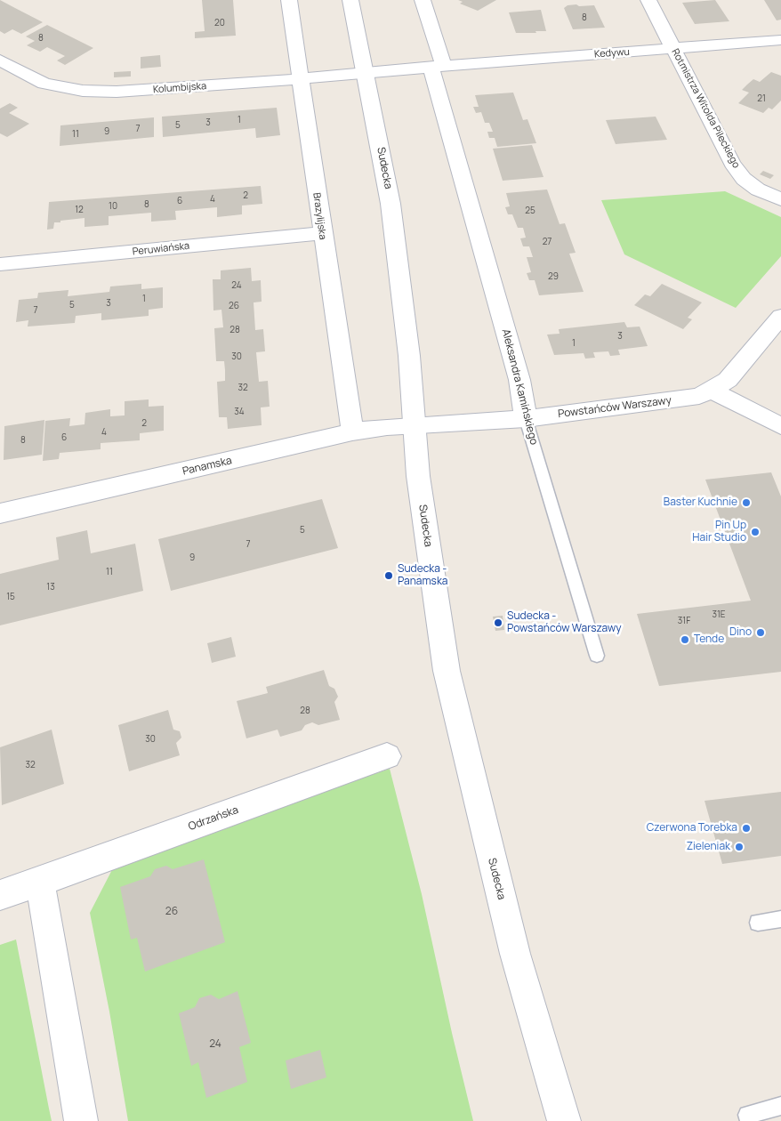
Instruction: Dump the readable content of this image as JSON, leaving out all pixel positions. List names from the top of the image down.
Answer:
{
  "streets": {
    "street": [
      "Kedywu",
      "Kolumbijska",
      "Rotmistrza Witolda Pileckiego",
      "Sudecka",
      "Brazylijska",
      "Peruwiańska",
      "Aleksandra Kamińskiego",
      "Powstańców Warszawy",
      "Panamska",
      "Odrzańska"
    ]
  },
  "crossings": [
    ["Kedywu", "Rotmistrza Witolda Pileckiego"],
    ["Kedywu", "Aleksandra Kamińskiego"],
    ["Kolumbijska", "Sudecka"],
    ["Kolumbijska", "Brazylijska"],
    ["Sudecka", "Powstańców Warszawy"],
    ["Sudecka", "Panamska"],
    ["Brazylijska", "Peruwiańska"],
    ["Brazylijska", "Panamska"],
    ["Aleksandra Kamińskiego", "Powstańców Warszawy"],
    ["Powstańców Warszawy", "Panamska"]
  ],
  "places": [
    "Baster Kuchnie",
    "Pin Up Hair Studio",
    "Sudecka - Panamska",
    "Sudecka - Powstańców Warszawy",
    "Dino",
    "Tende",
    "Czerwona Torebka",
    "Zieleniak"
  ],
  "house_numbers": [
    "8",
    "20",
    "8",
    "21",
    "1",
    "3",
    "5",
    "7",
    "9",
    "11",
    "2",
    "4",
    "6",
    "8",
    "10",
    "12",
    "25",
    "27",
    "29",
    "24",
    "1",
    "3",
    "5",
    "26",
    "7",
    "28",
    "3",
    "1",
    "30",
    "32",
    "34",
    "2",
    "4",
    "6",
    "8",
    "5",
    "7",
    "9",
    "11",
    "13",
    "15",
    "31E",
    "31F",
    "28",
    "30",
    "32",
    "26",
    "24"
  ]
}
